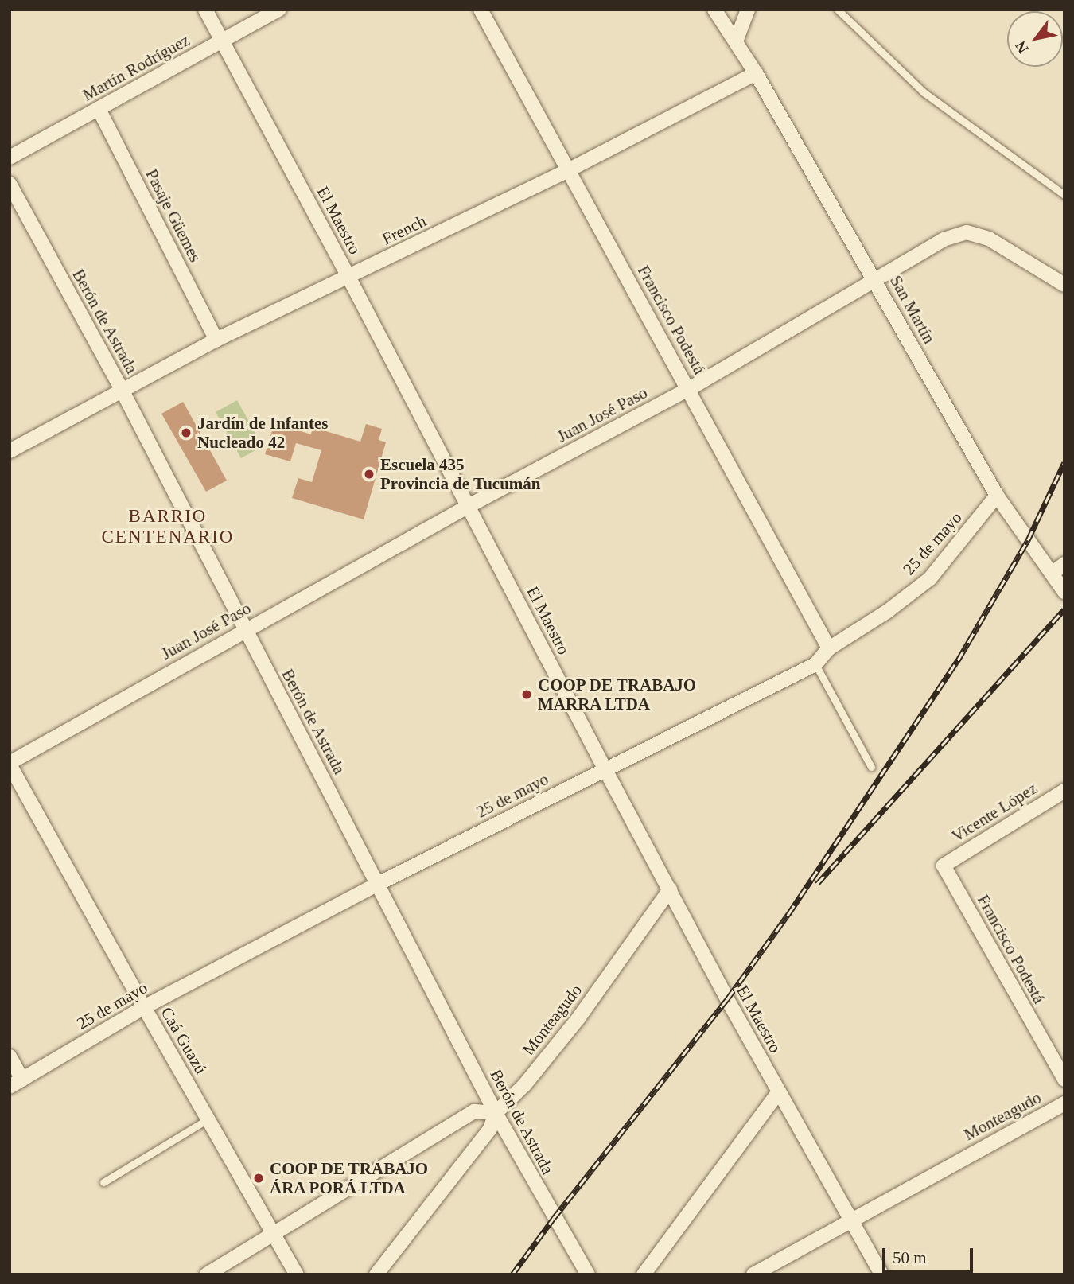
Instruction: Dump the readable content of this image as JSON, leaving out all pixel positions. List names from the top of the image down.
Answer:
{
  "streets": {
    "street": [
      "Martín Rodríguez",
      "Pasaje Güemes",
      "El Maestro",
      "French",
      "San Martín",
      "Francisco Podestá",
      "Berón de Astrada",
      "Juan José Paso",
      "25 de mayo",
      "Vicente López",
      "Monteagudo",
      "Caá Guazú"
    ]
  },
  "crossings": [
    ["Martín Rodríguez", "Pasaje Güemes"],
    ["Martín Rodríguez", "El Maestro"],
    ["Pasaje Güemes", "French"],
    ["El Maestro", "French"],
    ["El Maestro", "Juan José Paso"],
    ["El Maestro", "25 de mayo"],
    ["El Maestro", "Monteagudo"],
    ["French", "San Martín"],
    ["French", "Francisco Podestá"],
    ["French", "Berón de Astrada"],
    ["San Martín", "Juan José Paso"],
    ["San Martín", "25 de mayo"],
    ["Francisco Podestá", "Juan José Paso"],
    ["Francisco Podestá", "25 de mayo"],
    ["Francisco Podestá", "Vicente López"],
    ["Berón de Astrada", "Juan José Paso"],
    ["Berón de Astrada", "25 de mayo"],
    ["Berón de Astrada", "Monteagudo"],
    ["Juan José Paso", "Caá Guazú"],
    ["25 de mayo", "Caá Guazú"]
  ],
  "districts": ["BARRIO CENTENARIO"],
  "places": [
    "Jardín de Infantes Nucleado 42",
    "Escuela 435 Provincia de Tucumán",
    "COOP DE TRABAJO MARRA LTDA",
    "COOP DE TRABAJO ÁRA PORÁ LTDA"
  ],
  "scale_bar": "50 m",
  "north": "bottom left"
}
